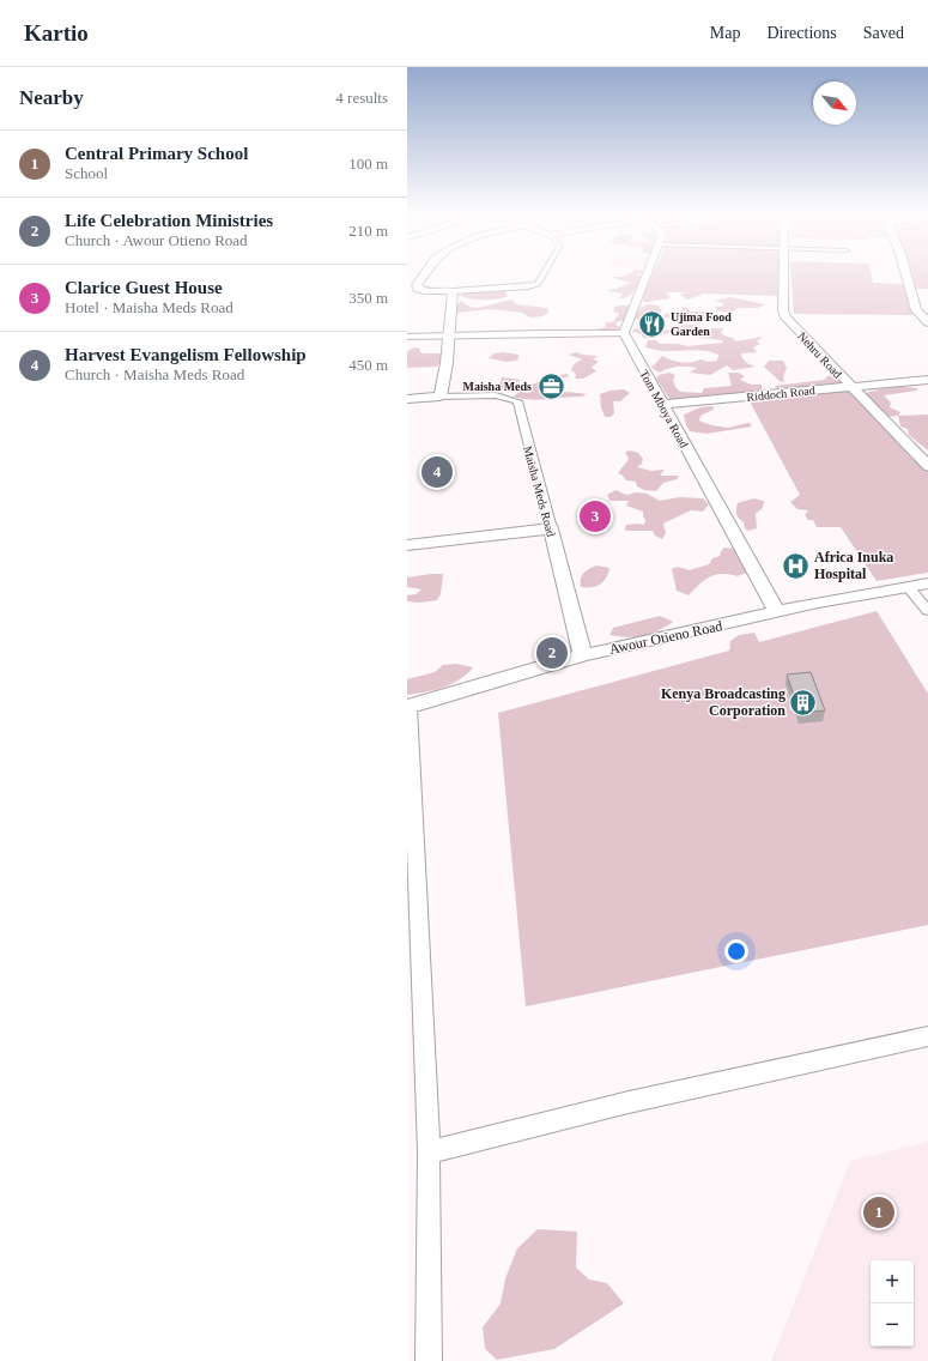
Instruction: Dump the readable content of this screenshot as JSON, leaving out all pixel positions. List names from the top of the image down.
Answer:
{
  "streets": {
    "street": [
      "Nehru Road",
      "Riddoch Road",
      "Tom Mboya Road",
      "Maisha Meds Road",
      "Awour Otieno Road"
    ]
  },
  "crossings": [
    ["Nehru Road", "Riddoch Road"],
    ["Riddoch Road", "Tom Mboya Road"],
    ["Tom Mboya Road", "Awour Otieno Road"],
    ["Maisha Meds Road", "Awour Otieno Road"]
  ],
  "places": {
    "restaurant": ["Ujima Food Garden"],
    "office": ["Maisha Meds"],
    "hospital": ["Africa Inuka Hospital"],
    "building": ["Kenya Broadcasting Corporation"]
  },
  "north": "bottom right",
  "page": {
    "header": "Kartio",
    "nav": ["Map", "Directions", "Saved"],
    "heading": ["Nearby", "4 results"],
    "list": [
      {
        "mark": "1",
        "name": "Central Primary School",
        "note": "School",
        "value": "100 m"
      },
      {
        "mark": "2",
        "name": "Life Celebration Ministries",
        "note": "Church · Awour Otieno Road",
        "value": "210 m"
      },
      {
        "mark": "3",
        "name": "Clarice Guest House",
        "note": "Hotel · Maisha Meds Road",
        "value": "350 m"
      },
      {
        "mark": "4",
        "name": "Harvest Evangelism Fellowship",
        "note": "Church · Maisha Meds Road",
        "value": "450 m"
      }
    ],
    "pins": [
      "4",
      "3",
      "2",
      "1"
    ],
    "map_buttons": ["+", "−"]
  }
}
